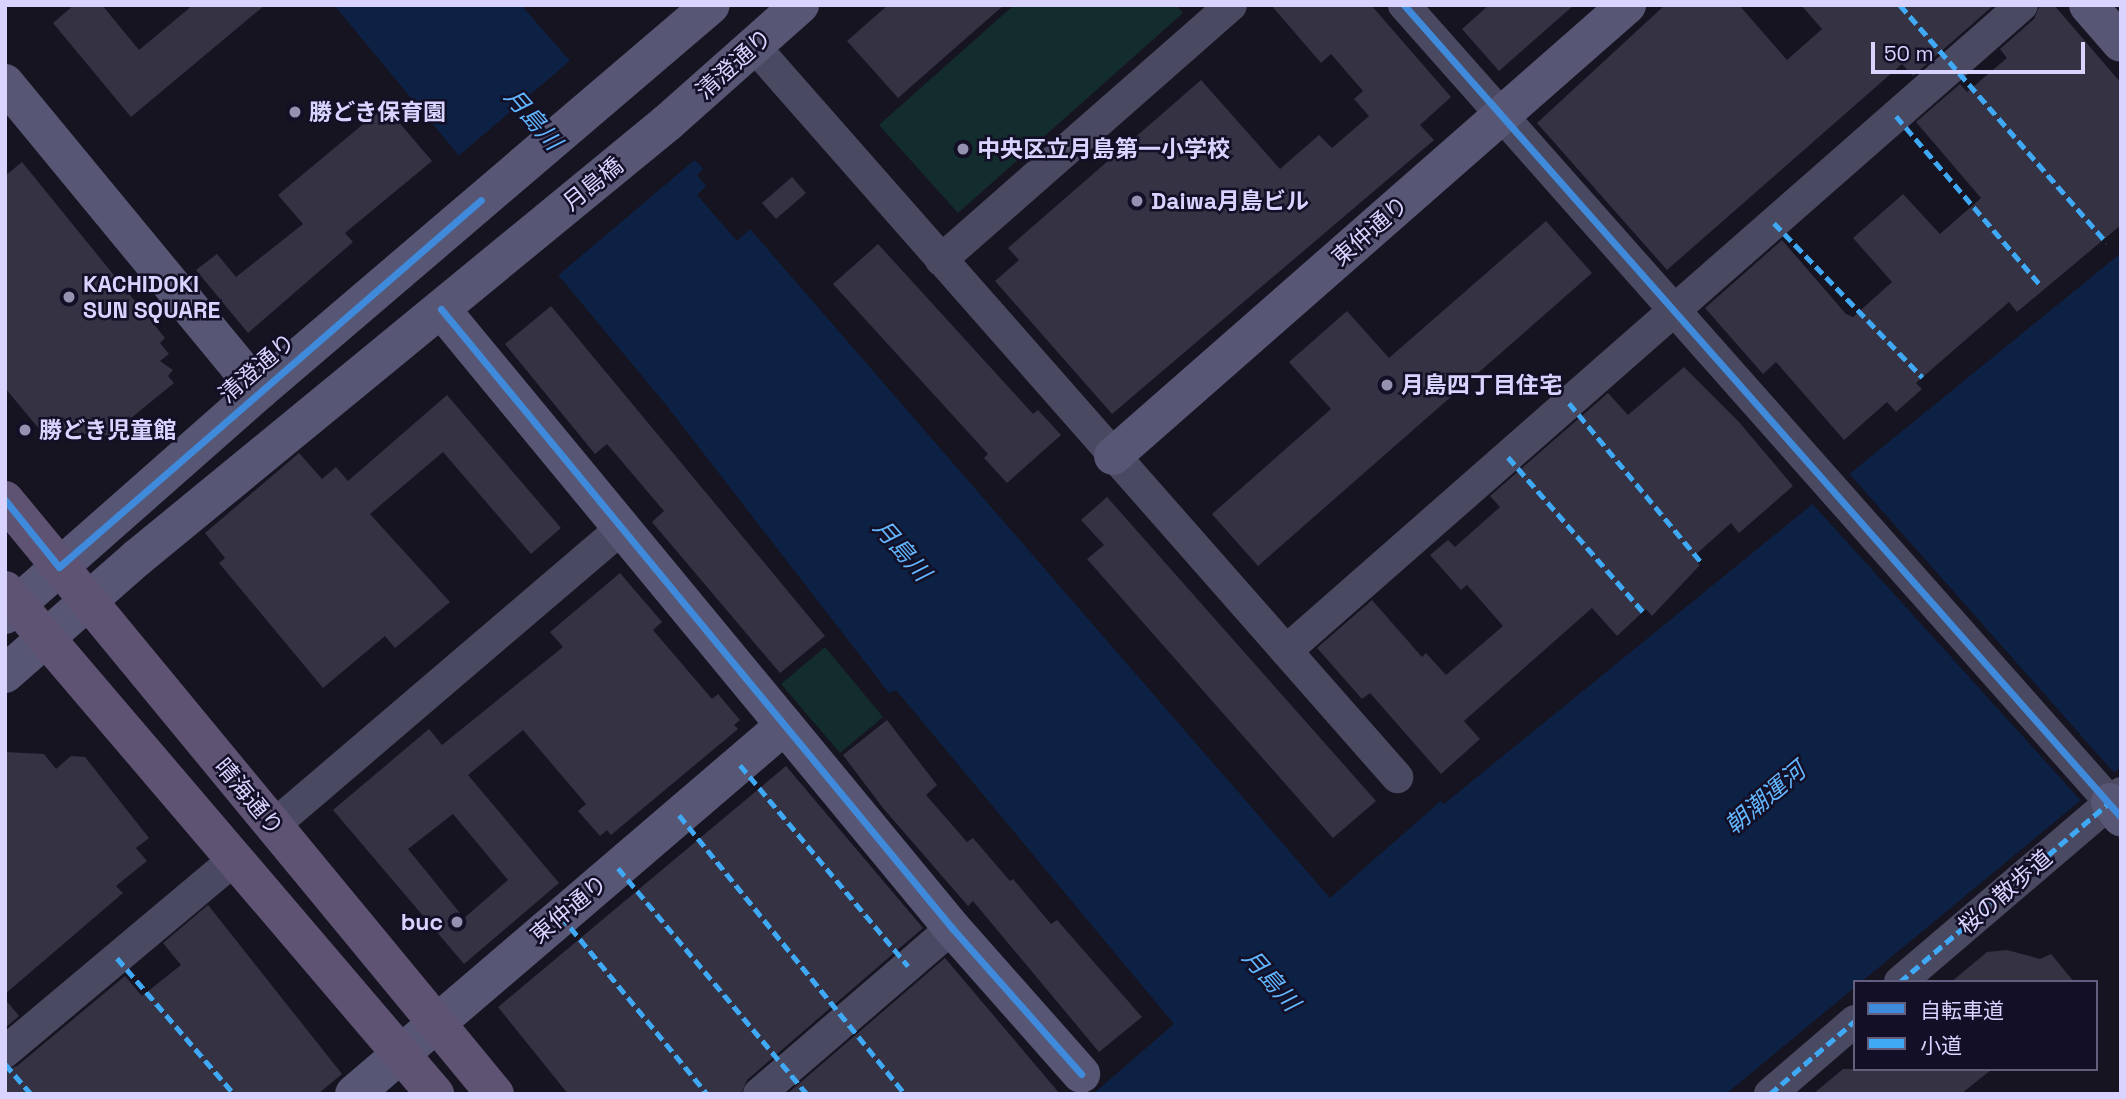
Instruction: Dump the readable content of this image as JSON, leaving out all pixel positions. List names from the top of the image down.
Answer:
{
  "streets": {
    "main road": ["晴海通り"],
    "street": [
      "清澄通り",
      "月島橋",
      "東仲通り",
      "桜の散歩道"
    ]
  },
  "crossings": [
    ["清澄通り", "月島橋"],
    ["清澄通り", "晴海通り"],
    ["東仲通り", "晴海通り"]
  ],
  "water": ["月島川", "朝潮運河"],
  "places": [
    "勝どき保育園",
    "中央区立月島第一小学校",
    "Daiwa月島ビル",
    "KACHIDOKI SUN SQUARE",
    "月島四丁目住宅",
    "勝どき児童館",
    "buc"
  ],
  "legend": ["自転車道", "小道"],
  "scale_bar": "50 m"
}
